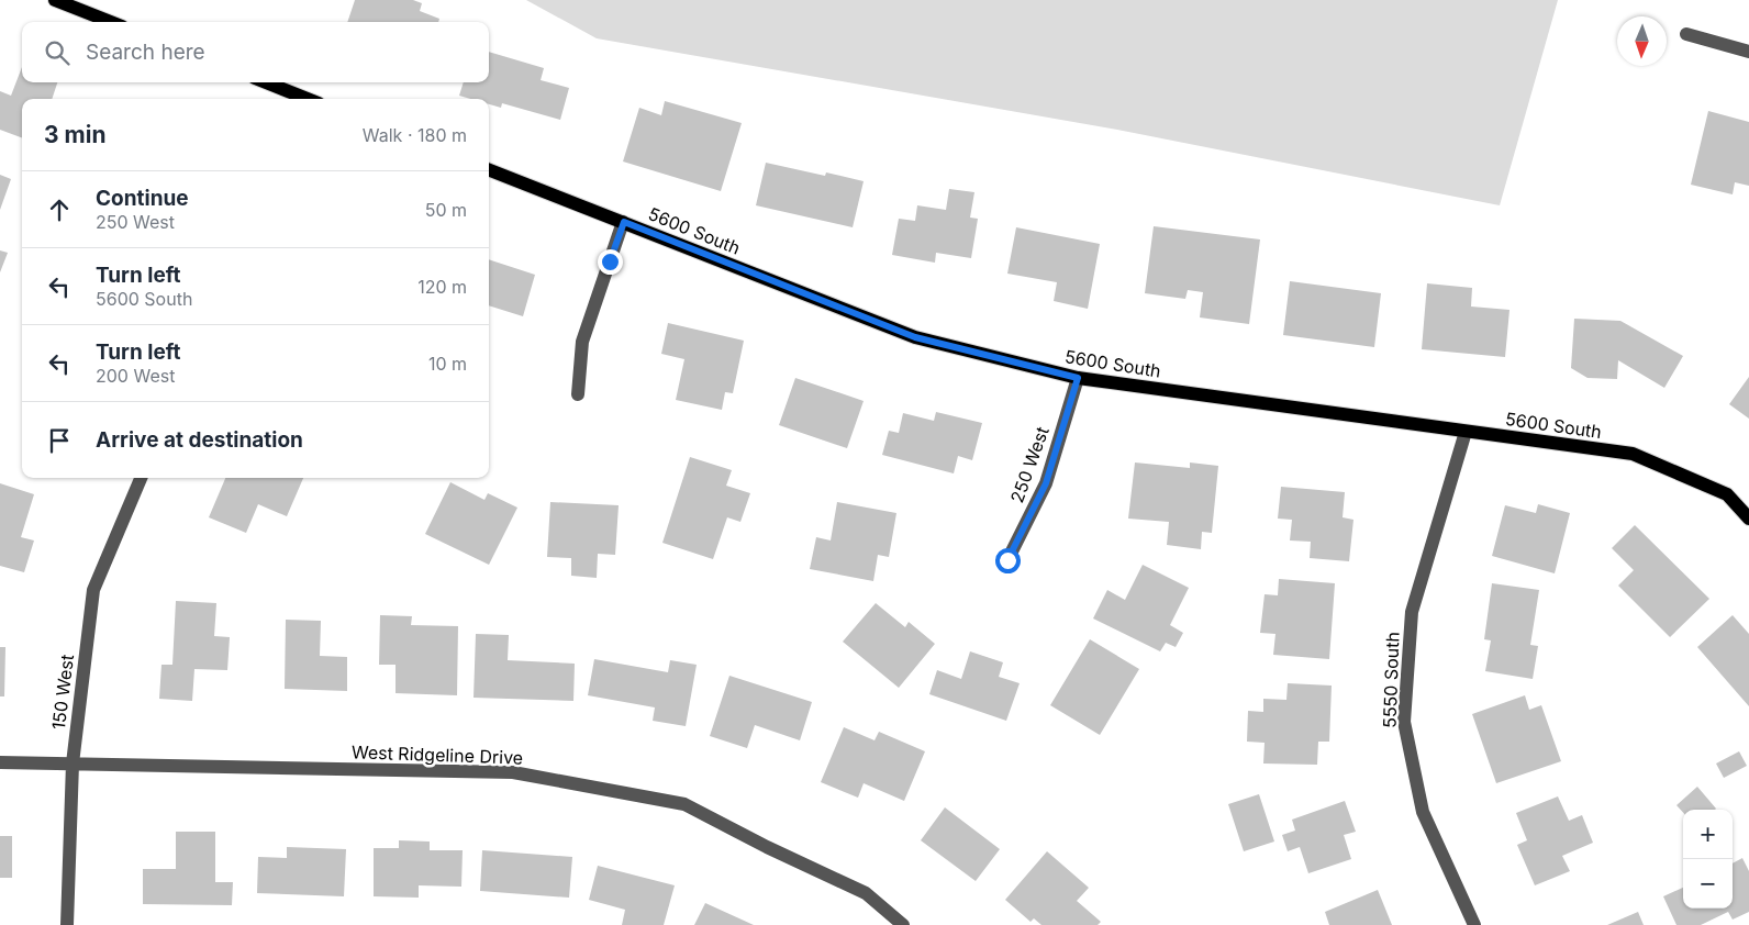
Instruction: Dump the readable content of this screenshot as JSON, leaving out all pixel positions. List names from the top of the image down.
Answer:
{
  "streets": {
    "main road": ["5600 South"],
    "street": [
      "250 West",
      "5550 South",
      "150 West",
      "West Ridgeline Drive"
    ]
  },
  "crossings": [
    ["5600 South", "250 West"],
    ["5600 South", "5550 South"],
    ["150 West", "West Ridgeline Drive"]
  ],
  "north": "bottom",
  "page": {
    "search": "Search here",
    "heading": ["3 min", "Walk · 180 m"],
    "list": [
      ["Continue", "250 West", "50 m"],
      ["Turn left", "5600 South", "120 m"],
      ["Turn left", "200 West", "10 m"],
      "Arrive at destination"
    ],
    "map_buttons": ["+", "−"]
  }
}
